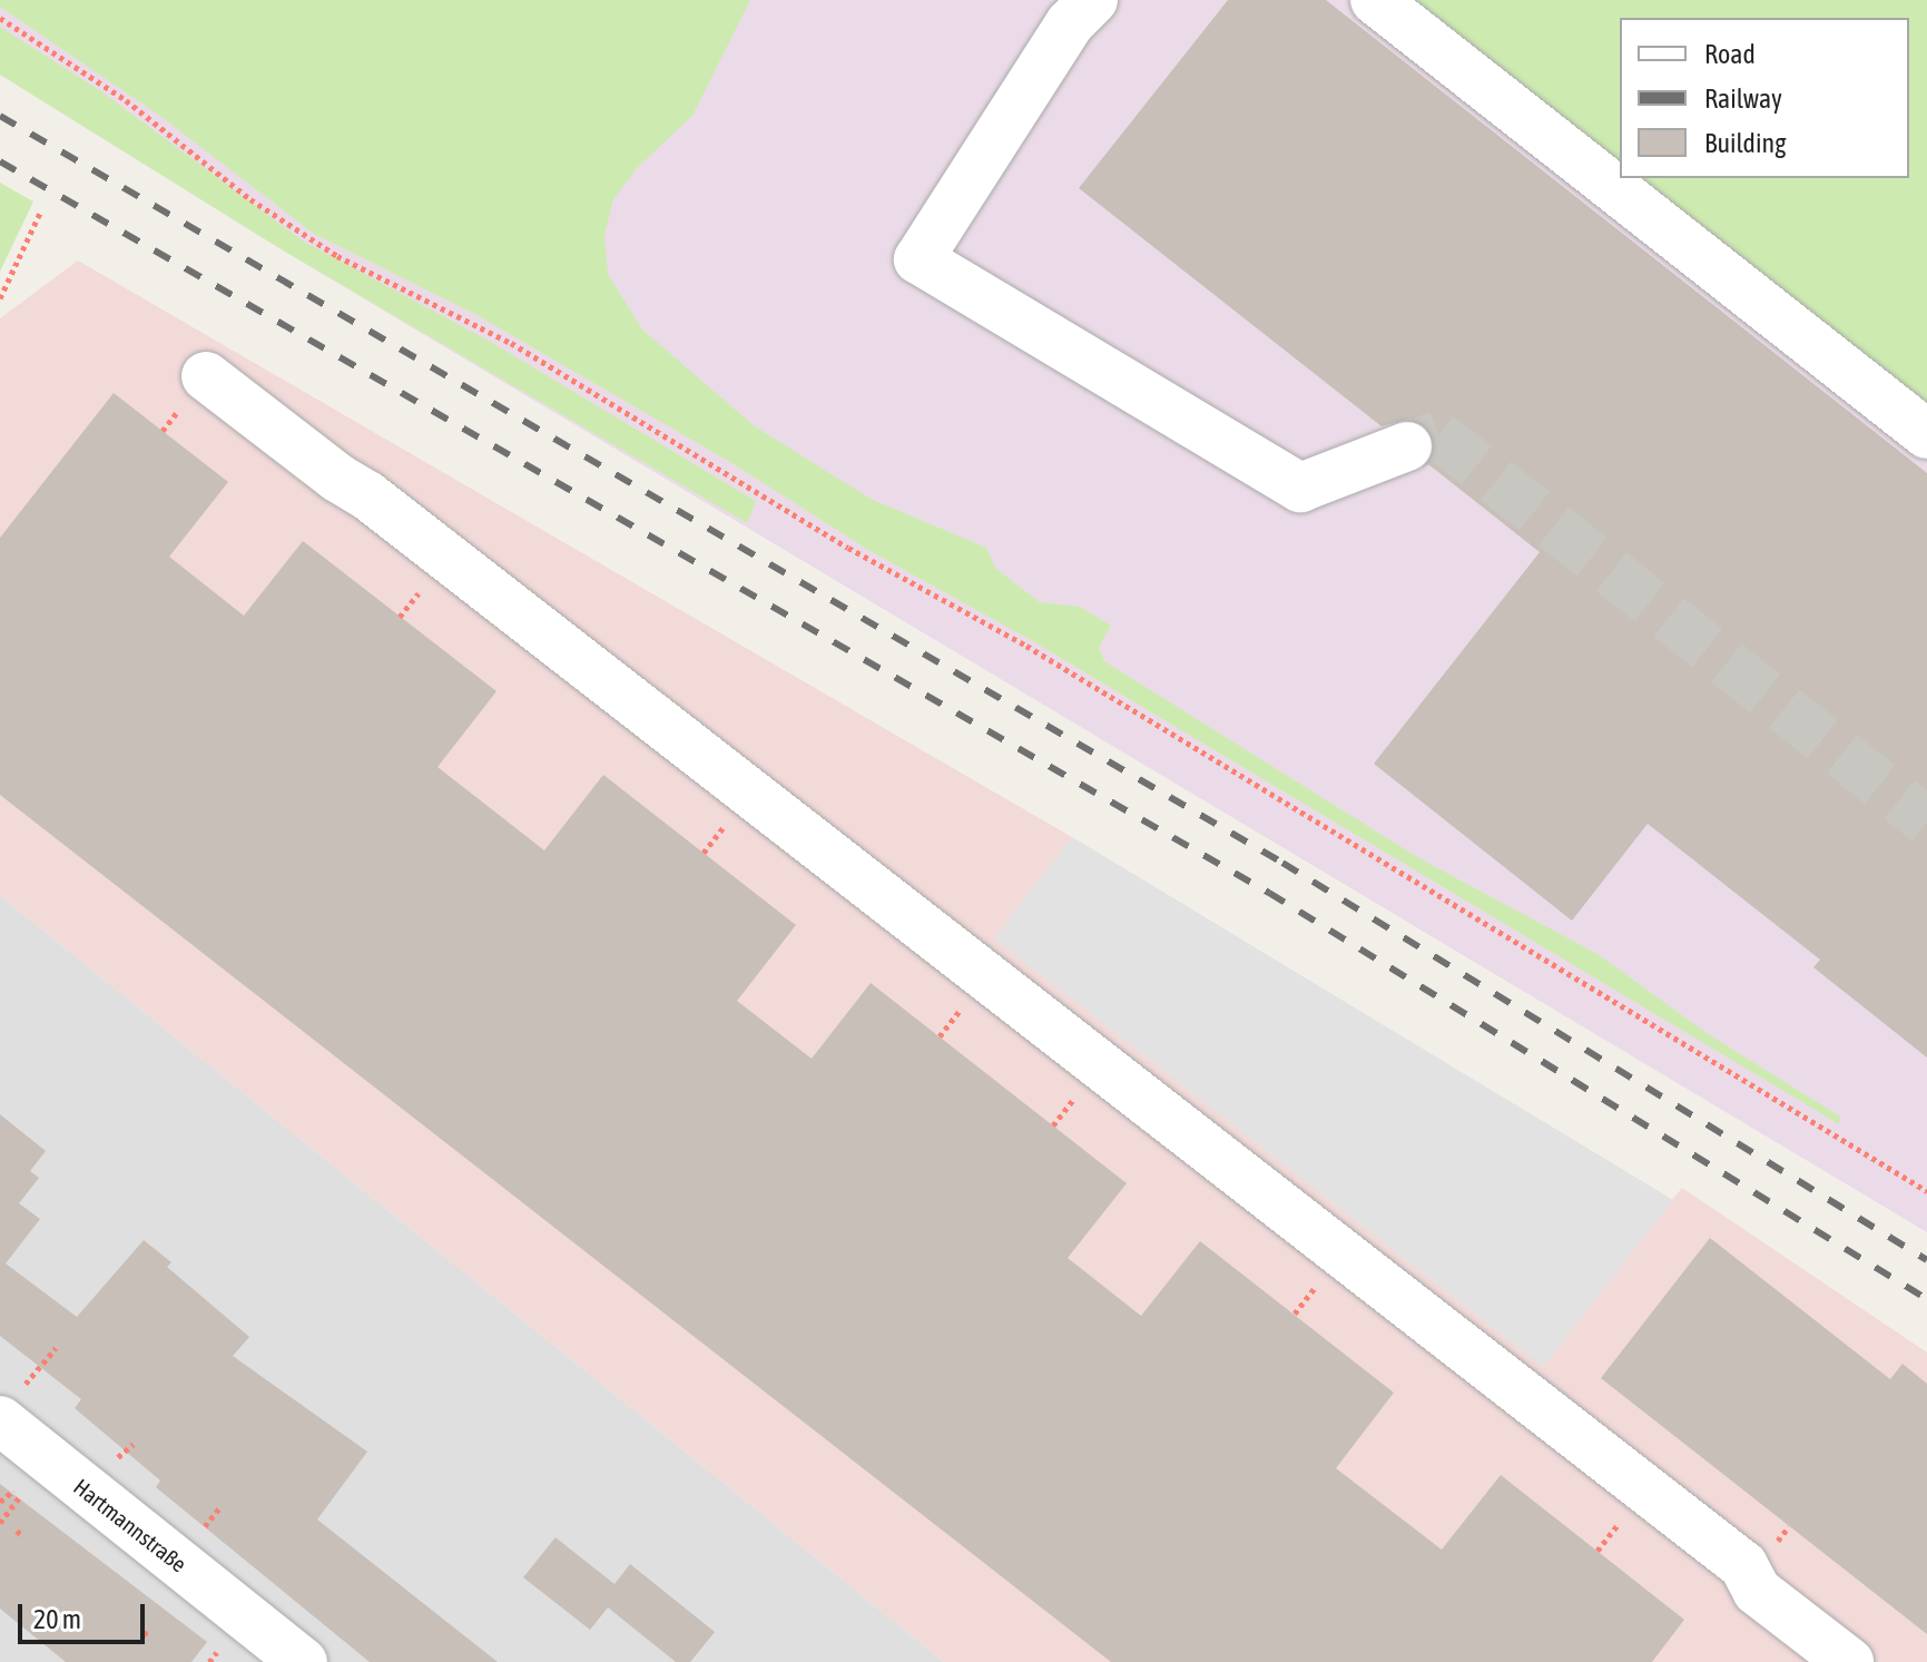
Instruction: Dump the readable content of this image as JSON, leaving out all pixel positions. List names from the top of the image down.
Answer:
{
  "streets": {
    "street": ["Hartmannstraße"]
  },
  "legend": ["Road", "Railway", "Building"],
  "scale_bar": "20 m"
}
